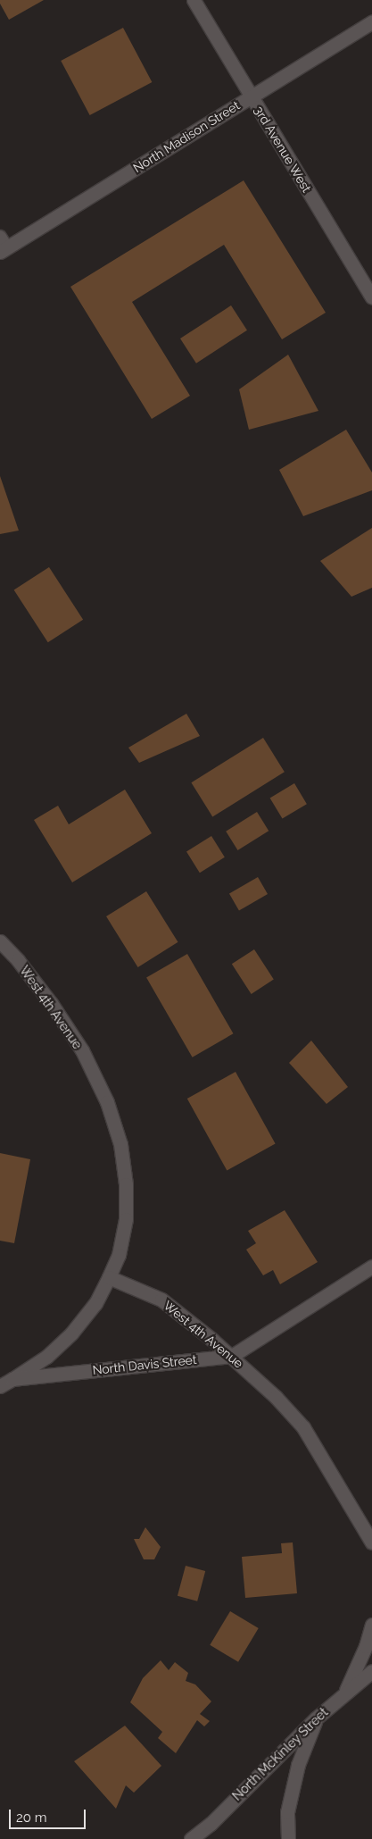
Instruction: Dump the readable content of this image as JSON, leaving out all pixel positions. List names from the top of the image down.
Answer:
{
  "streets": {
    "street": [
      "North Madison Street",
      "3rd Avenue West",
      "West 4th Avenue",
      "North Davis Street",
      "North McKinley Street"
    ]
  },
  "crossings": [
    ["North Madison Street", "3rd Avenue West"],
    ["West 4th Avenue", "North Davis Street"]
  ],
  "scale_bar": "20 m"
}
